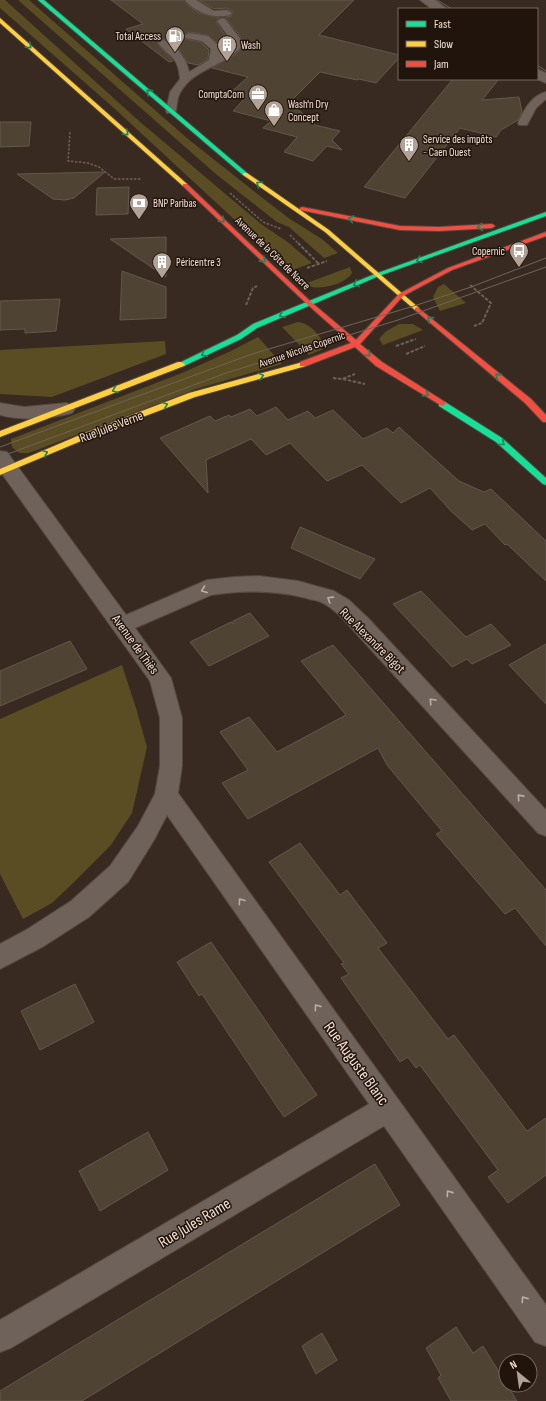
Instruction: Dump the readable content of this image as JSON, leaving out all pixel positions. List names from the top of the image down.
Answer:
{
  "streets": {
    "main road": ["Avenue de la Côte de Nacre", "Avenue Nicolas Copernic", "Rue Jules Verne"],
    "street": [
      "Rue Alexandre Bigot",
      "Avenue de Thiès",
      "Rue Auguste Blanc",
      "Rue Jules Rame"
    ]
  },
  "crossings": [
    ["Avenue de la Côte de Nacre", "Avenue Nicolas Copernic"],
    ["Avenue Nicolas Copernic", "Rue Jules Verne"],
    ["Rue Jules Verne", "Avenue de Thiès"],
    ["Rue Alexandre Bigot", "Avenue de Thiès"],
    ["Avenue de Thiès", "Rue Auguste Blanc"],
    ["Rue Auguste Blanc", "Rue Jules Rame"]
  ],
  "one_way": ["Rue Alexandre Bigot", "Rue Auguste Blanc"],
  "places": {
    "fuel station": ["Total Access"],
    "building": ["Wash", "Service des impôts - Caen Ouest", "Péricentre 3"],
    "office": ["ComptaCom"],
    "shop": ["Wash'n Dry Concept"],
    "bank": ["BNP Paribas"],
    "bus stop": ["Copernic"]
  },
  "legend": ["Fast", "Slow", "Jam"],
  "north": "top left"
}
